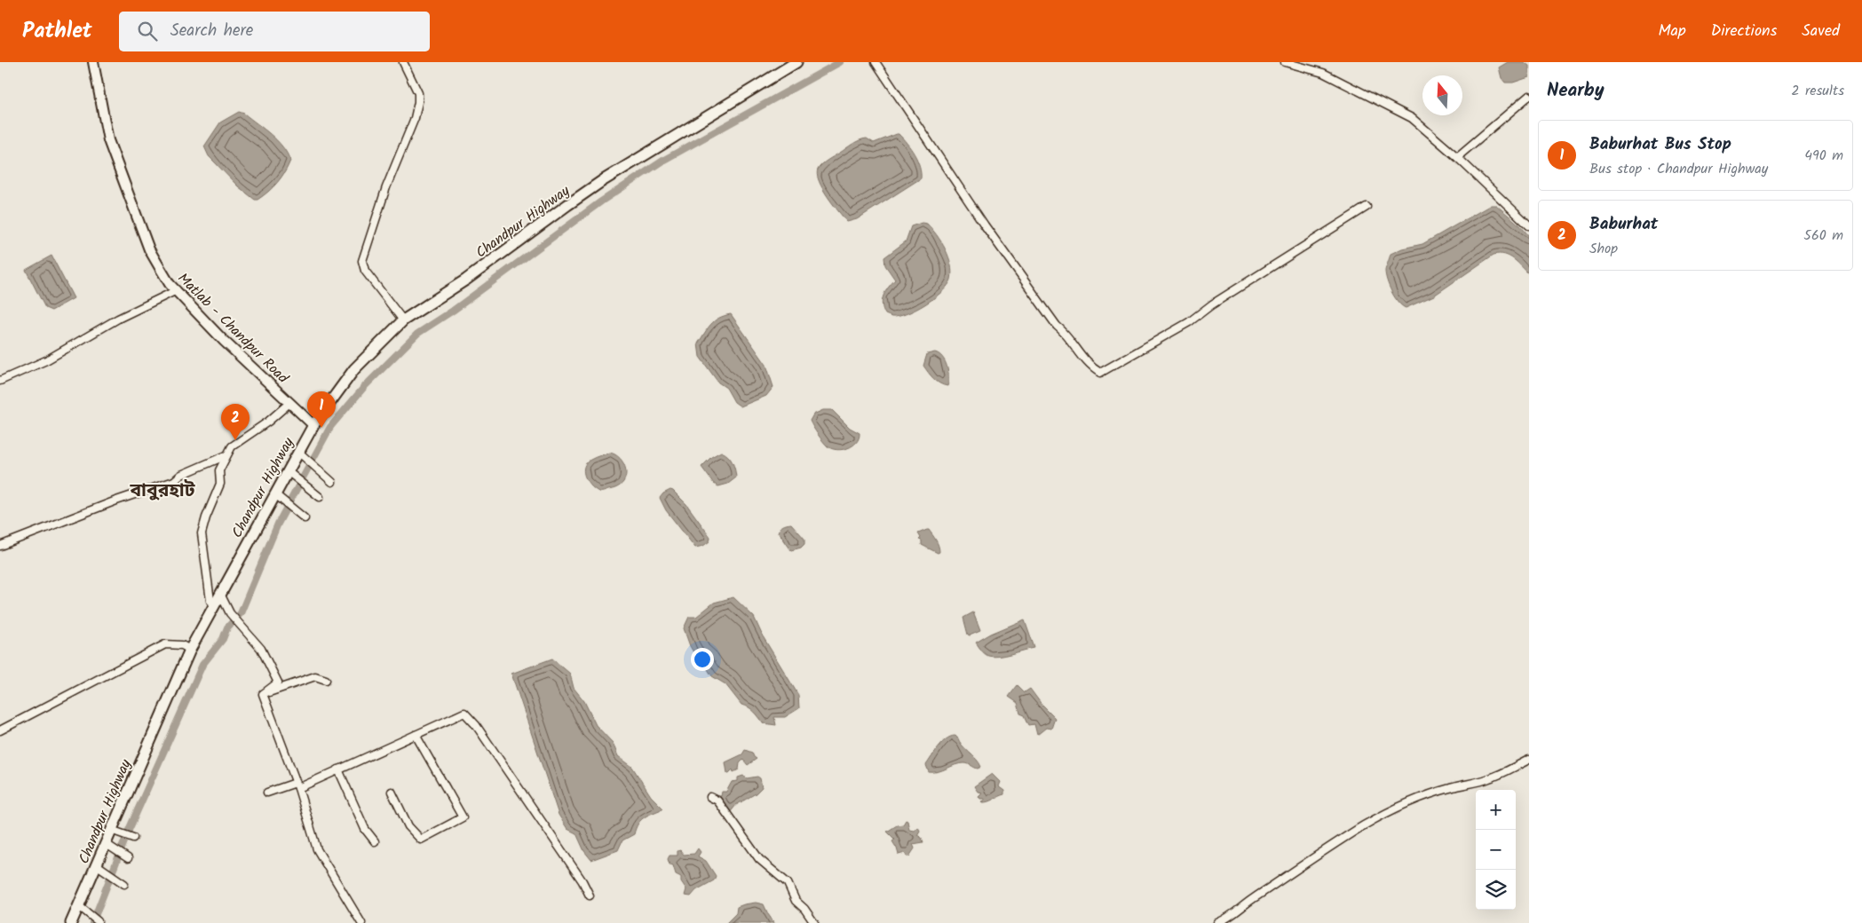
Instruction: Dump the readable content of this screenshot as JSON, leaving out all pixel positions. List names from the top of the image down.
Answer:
{
  "streets": {
    "main road": ["Chandpur Highway", "Matlab - Chandpur Road"]
  },
  "crossings": [
    ["Chandpur Highway", "Matlab - Chandpur Road"]
  ],
  "districts": ["বাবুরহাট"],
  "north": "top",
  "page": {
    "header": "Pathlet",
    "search": "Search here",
    "nav": ["Map", "Directions", "Saved"],
    "heading": ["Nearby", "2 results"],
    "list": [
      {
        "mark": "1",
        "name": "Baburhat Bus Stop",
        "note": "Bus stop · Chandpur Highway",
        "value": "490 m"
      },
      {
        "mark": "2",
        "name": "Baburhat",
        "note": "Shop",
        "value": "560 m"
      }
    ],
    "pins": ["1", "2"],
    "map_buttons": ["+", "−"]
  }
}
